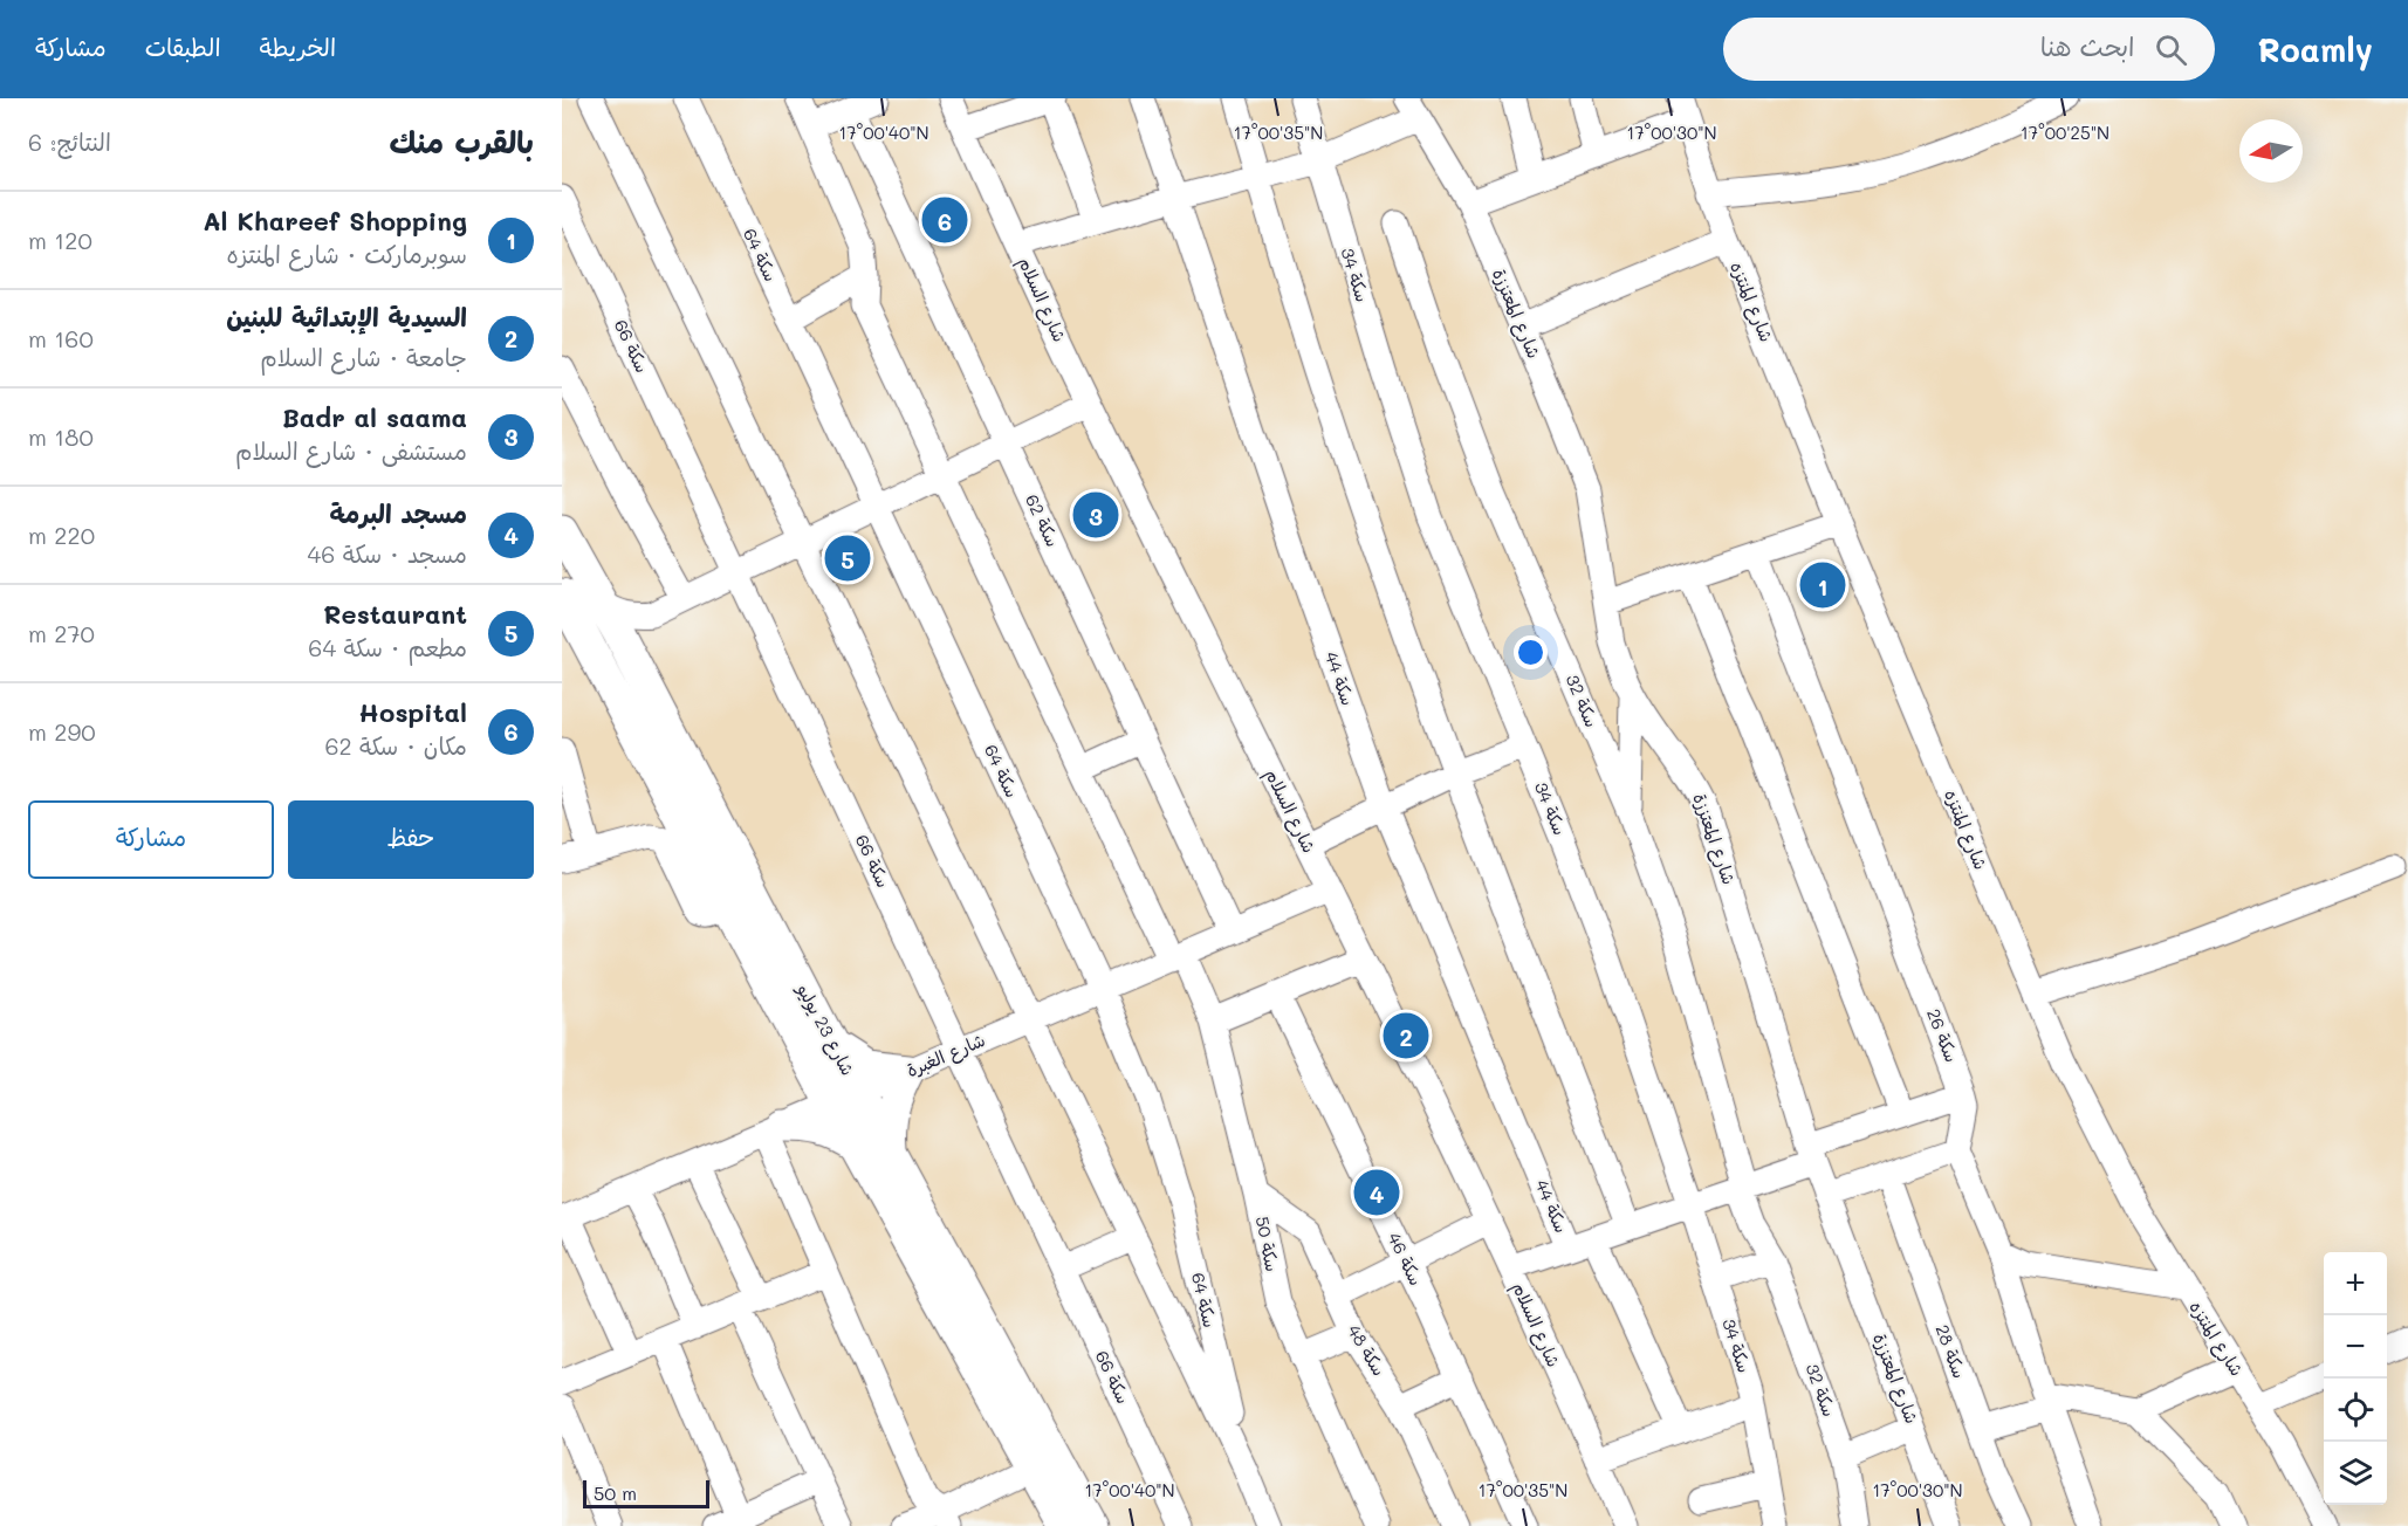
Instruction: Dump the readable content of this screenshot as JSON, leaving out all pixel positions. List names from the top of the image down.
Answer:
{
  "streets": {
    "main road": ["شارع 23 يوليو"],
    "street": [
      "سكة 64",
      "سكة 34",
      "شارع السلام",
      "شارع المنتزه",
      "شارع المعتززة",
      "سكة 66",
      "سكة 62",
      "سكة 44",
      "سكة 32",
      "سكة 26",
      "شارع الغبرة",
      "سكة 50",
      "سكة 46",
      "سكة 48",
      "سكة 28"
    ]
  },
  "crossings": [
    ["سكة 64", "شارع الغبرة"],
    ["شارع السلام", "شارع الغبرة"],
    ["سكة 66", "شارع الغبرة"],
    ["سكة 62", "شارع الغبرة"],
    ["شارع 23 يوليو", "شارع الغبرة"],
    ["شارع الغبرة", "سكة 50"],
    ["سكة 50", "سكة 48"]
  ],
  "scale_bar": "50 m",
  "north": "left",
  "page": {
    "header": "Roamly",
    "search": "ابحث هنا",
    "nav": ["الخريطة", "الطبقات", "مشاركة"],
    "heading": ["بالقرب منك", "النتائج: 6"],
    "list": [
      {
        "mark": "1",
        "name": "Al Khareef Shopping",
        "note": "سوبرماركت · شارع المنتزه",
        "value": "120 m"
      },
      {
        "mark": "2",
        "name": "السيدية الإبتدائية للبنين",
        "note": "جامعة · شارع السلام",
        "value": "160 m"
      },
      {
        "mark": "3",
        "name": "Badr al saama",
        "note": "مستشفى · شارع السلام",
        "value": "180 m"
      },
      {
        "mark": "4",
        "name": "مسجد البرمة",
        "note": "مسجد · سكة 46",
        "value": "220 m"
      },
      {
        "mark": "5",
        "name": "Restaurant",
        "note": "مطعم · سكة 64",
        "value": "270 m"
      },
      {
        "mark": "6",
        "name": "Hospital",
        "note": "مكان · سكة 62",
        "value": "290 m"
      }
    ],
    "pins": [
      "6",
      "3",
      "5",
      "1",
      "2",
      "4"
    ],
    "buttons": ["حفظ", "مشاركة"],
    "map_buttons": ["+", "−"],
    "scale": "50 m"
  },
  "coordinates": [
    "17°00'40\"N",
    "17°00'35\"N",
    "17°00'30\"N",
    "17°00'25\"N"
  ]
}
